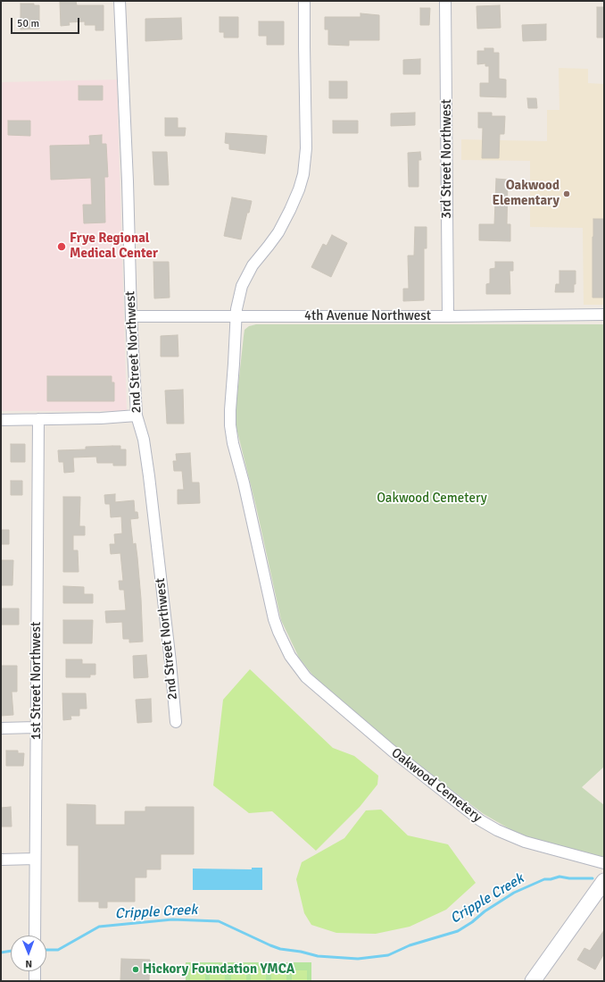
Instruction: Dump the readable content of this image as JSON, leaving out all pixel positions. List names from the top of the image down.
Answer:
{
  "streets": {
    "street": [
      "3rd Street Northwest",
      "4th Avenue Northwest",
      "2nd Street Northwest",
      "1st Street Northwest",
      "Oakwood Cemetery"
    ]
  },
  "crossings": [
    ["3rd Street Northwest", "4th Avenue Northwest"],
    ["4th Avenue Northwest", "2nd Street Northwest"],
    ["4th Avenue Northwest", "Oakwood Cemetery"]
  ],
  "water": ["Cripple Creek"],
  "parks": ["Oakwood Cemetery"],
  "places": ["Oakwood Elementary", "Frye Regional Medical Center", "Hickory Foundation YMCA"],
  "scale_bar": "50 m",
  "north": "bottom"
}
